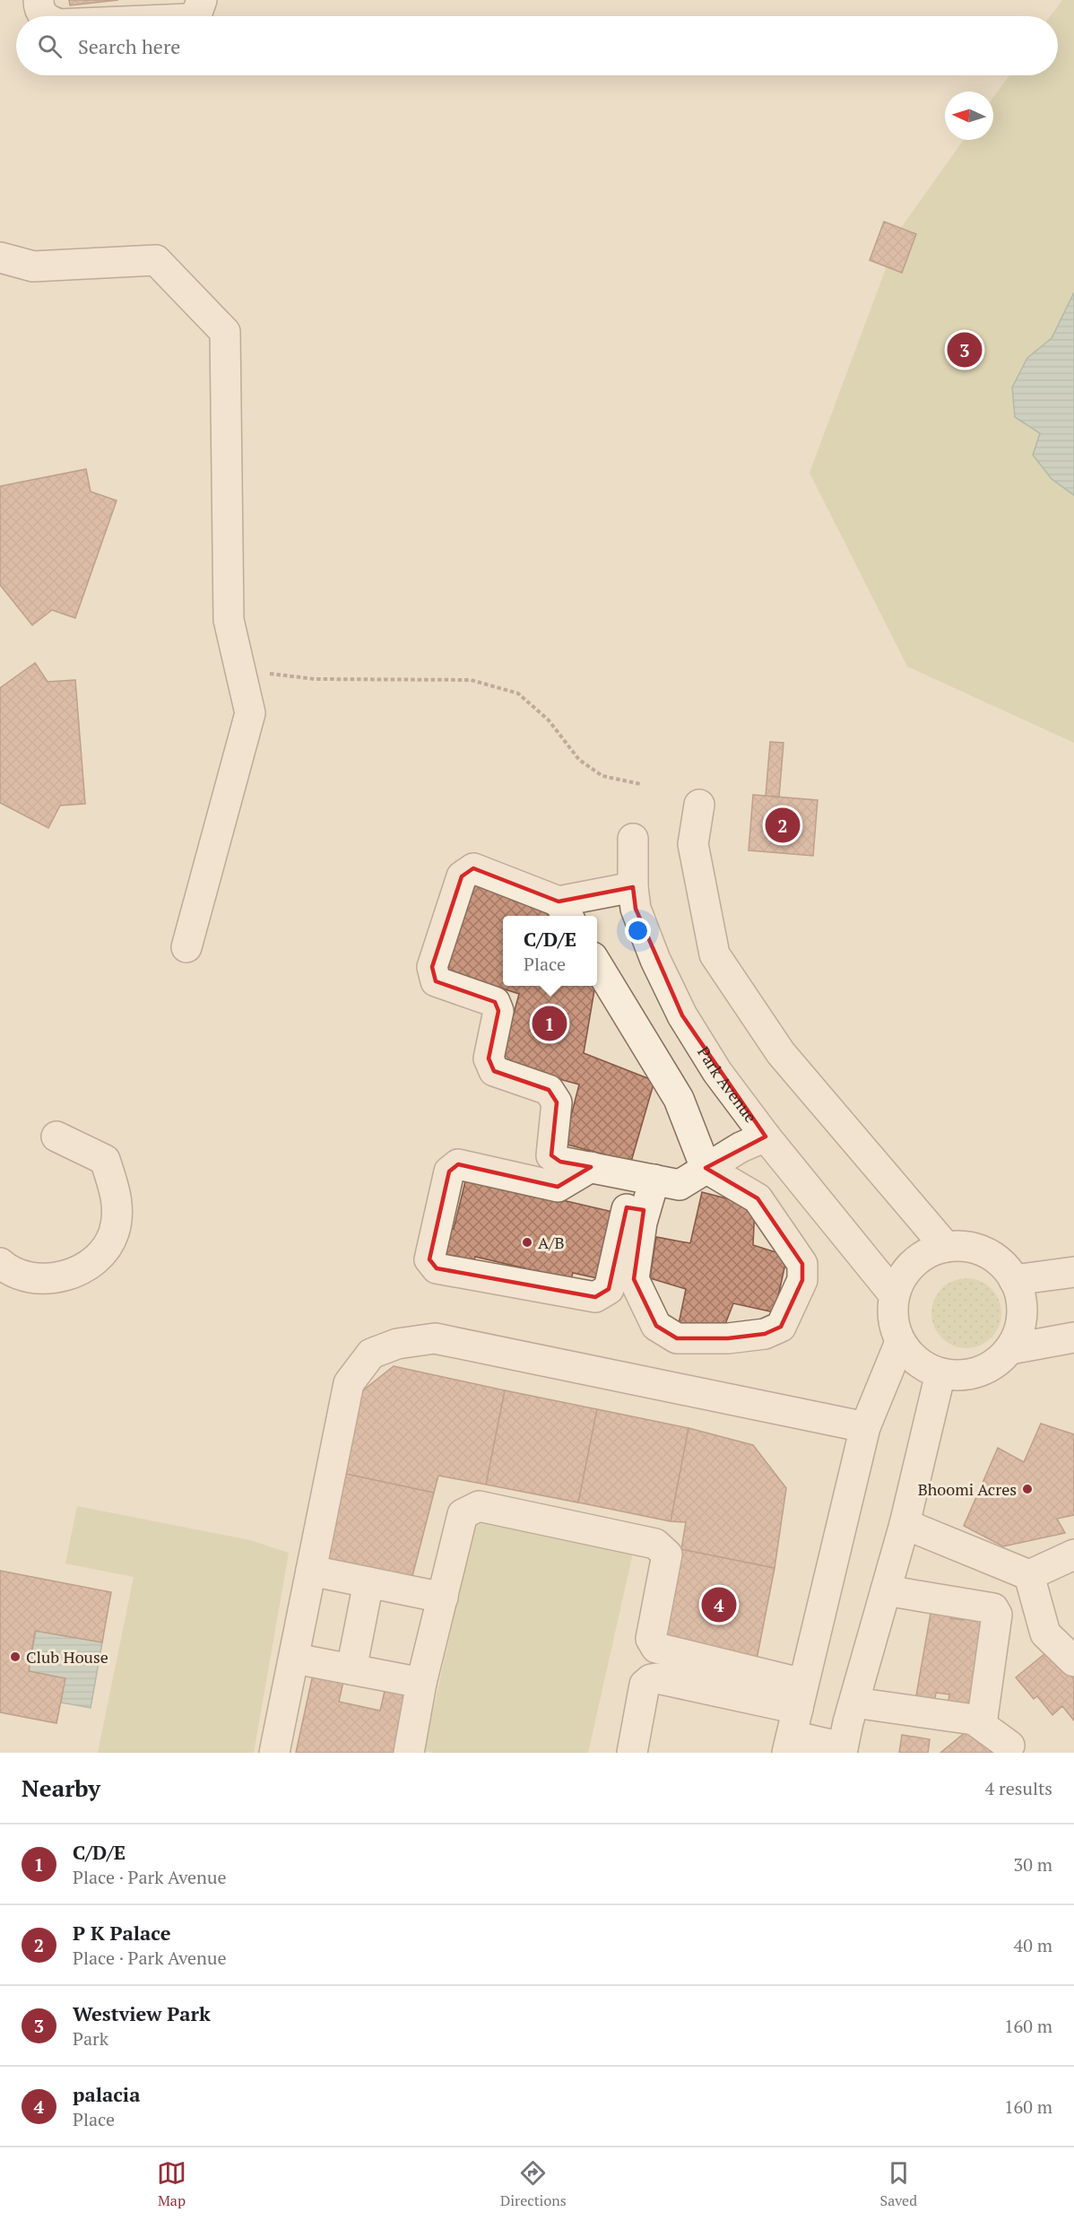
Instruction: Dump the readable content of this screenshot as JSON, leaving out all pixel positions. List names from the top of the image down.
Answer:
{
  "streets": {
    "street": ["Park Avenue"]
  },
  "places": ["A/B", "Bhoomi Acres", "Club House"],
  "north": "left",
  "page": {
    "search": "Search here",
    "pins": [
      "3",
      "2",
      "1",
      "4"
    ],
    "popup": ["C/D/E", "Place"],
    "heading": ["Nearby", "4 results"],
    "list": [
      {
        "mark": "1",
        "name": "C/D/E",
        "note": "Place · Park Avenue",
        "value": "30 m"
      },
      {
        "mark": "2",
        "name": "P K Palace",
        "note": "Place · Park Avenue",
        "value": "40 m"
      },
      {
        "mark": "3",
        "name": "Westview Park",
        "note": "Park",
        "value": "160 m"
      },
      {
        "mark": "4",
        "name": "palacia",
        "note": "Place",
        "value": "160 m"
      }
    ],
    "nav": ["Map", "Directions", "Saved"]
  }
}
